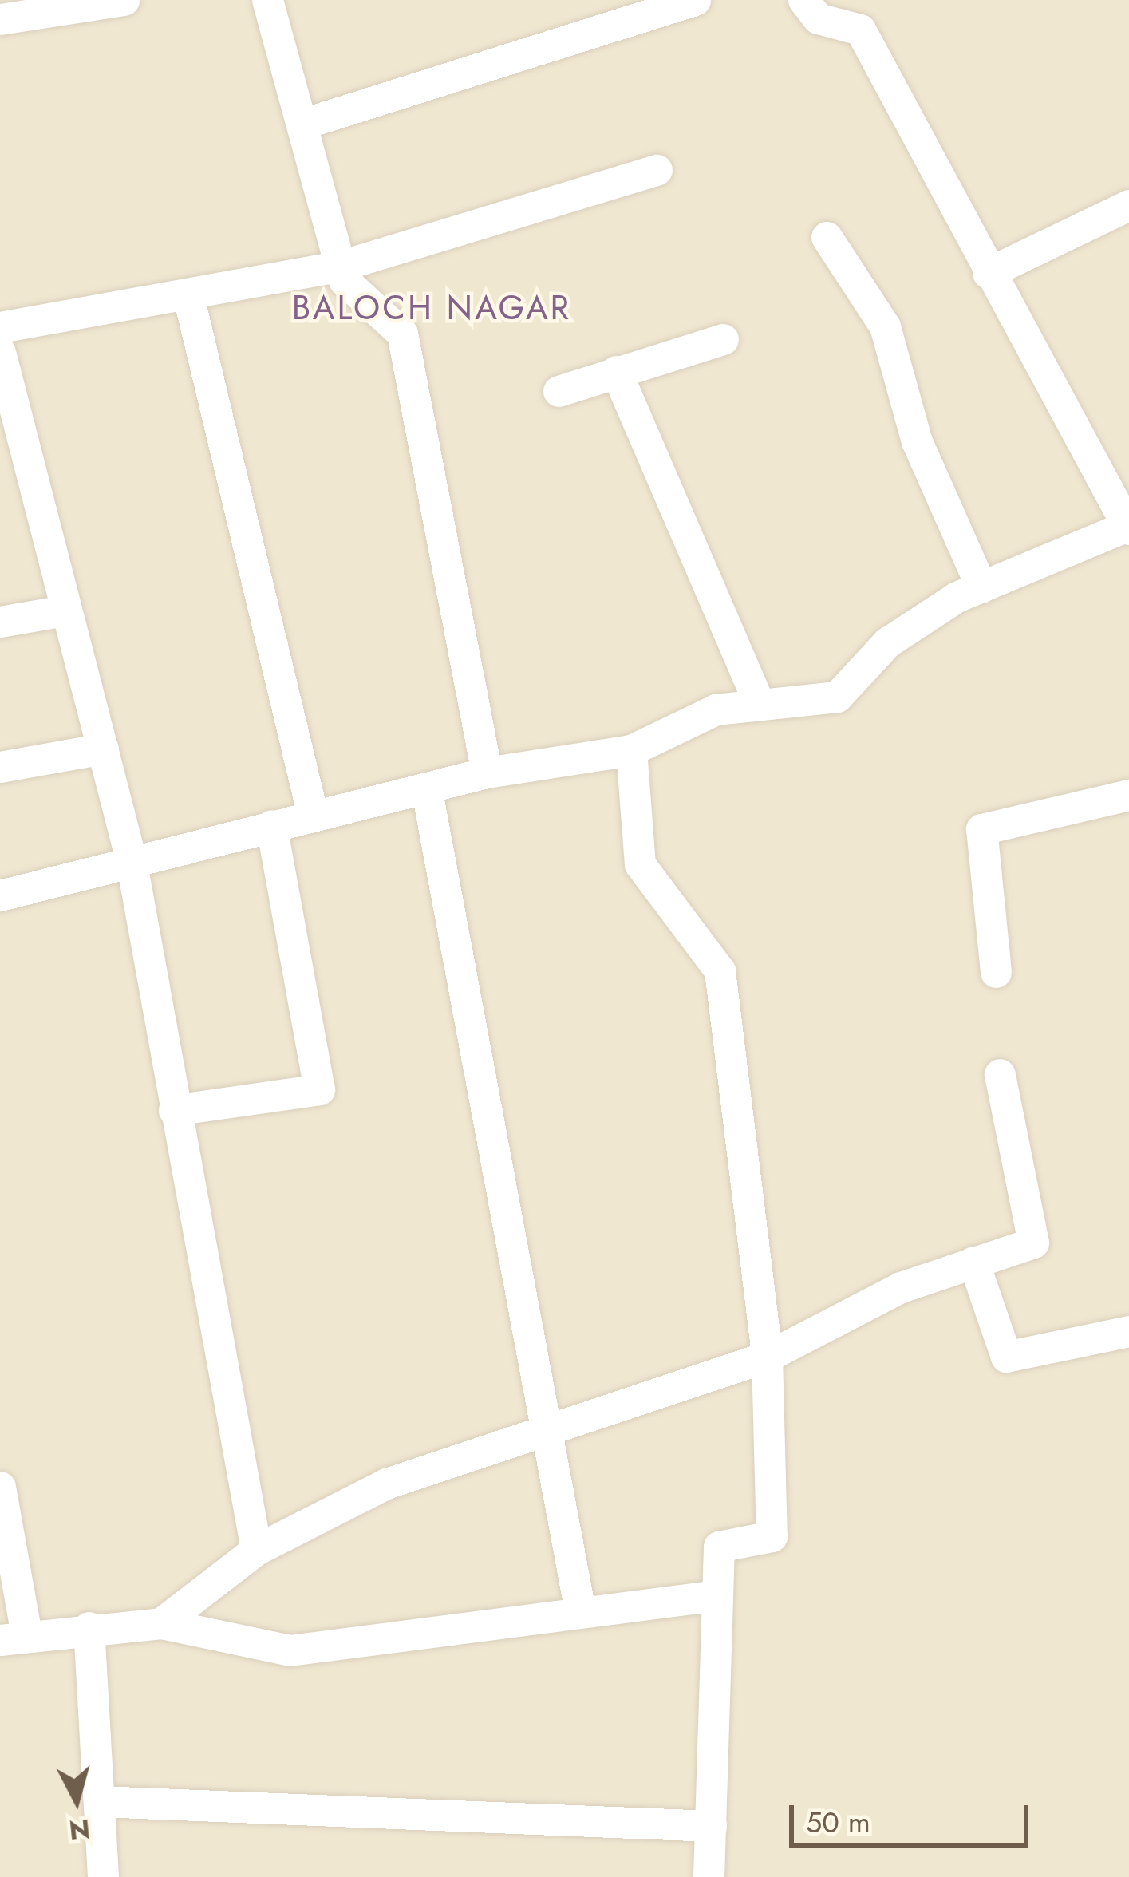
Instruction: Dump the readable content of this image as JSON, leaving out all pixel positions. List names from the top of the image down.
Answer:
{
  "districts": ["BALOCH NAGAR"],
  "scale_bar": "50 m",
  "north": "bottom"
}
